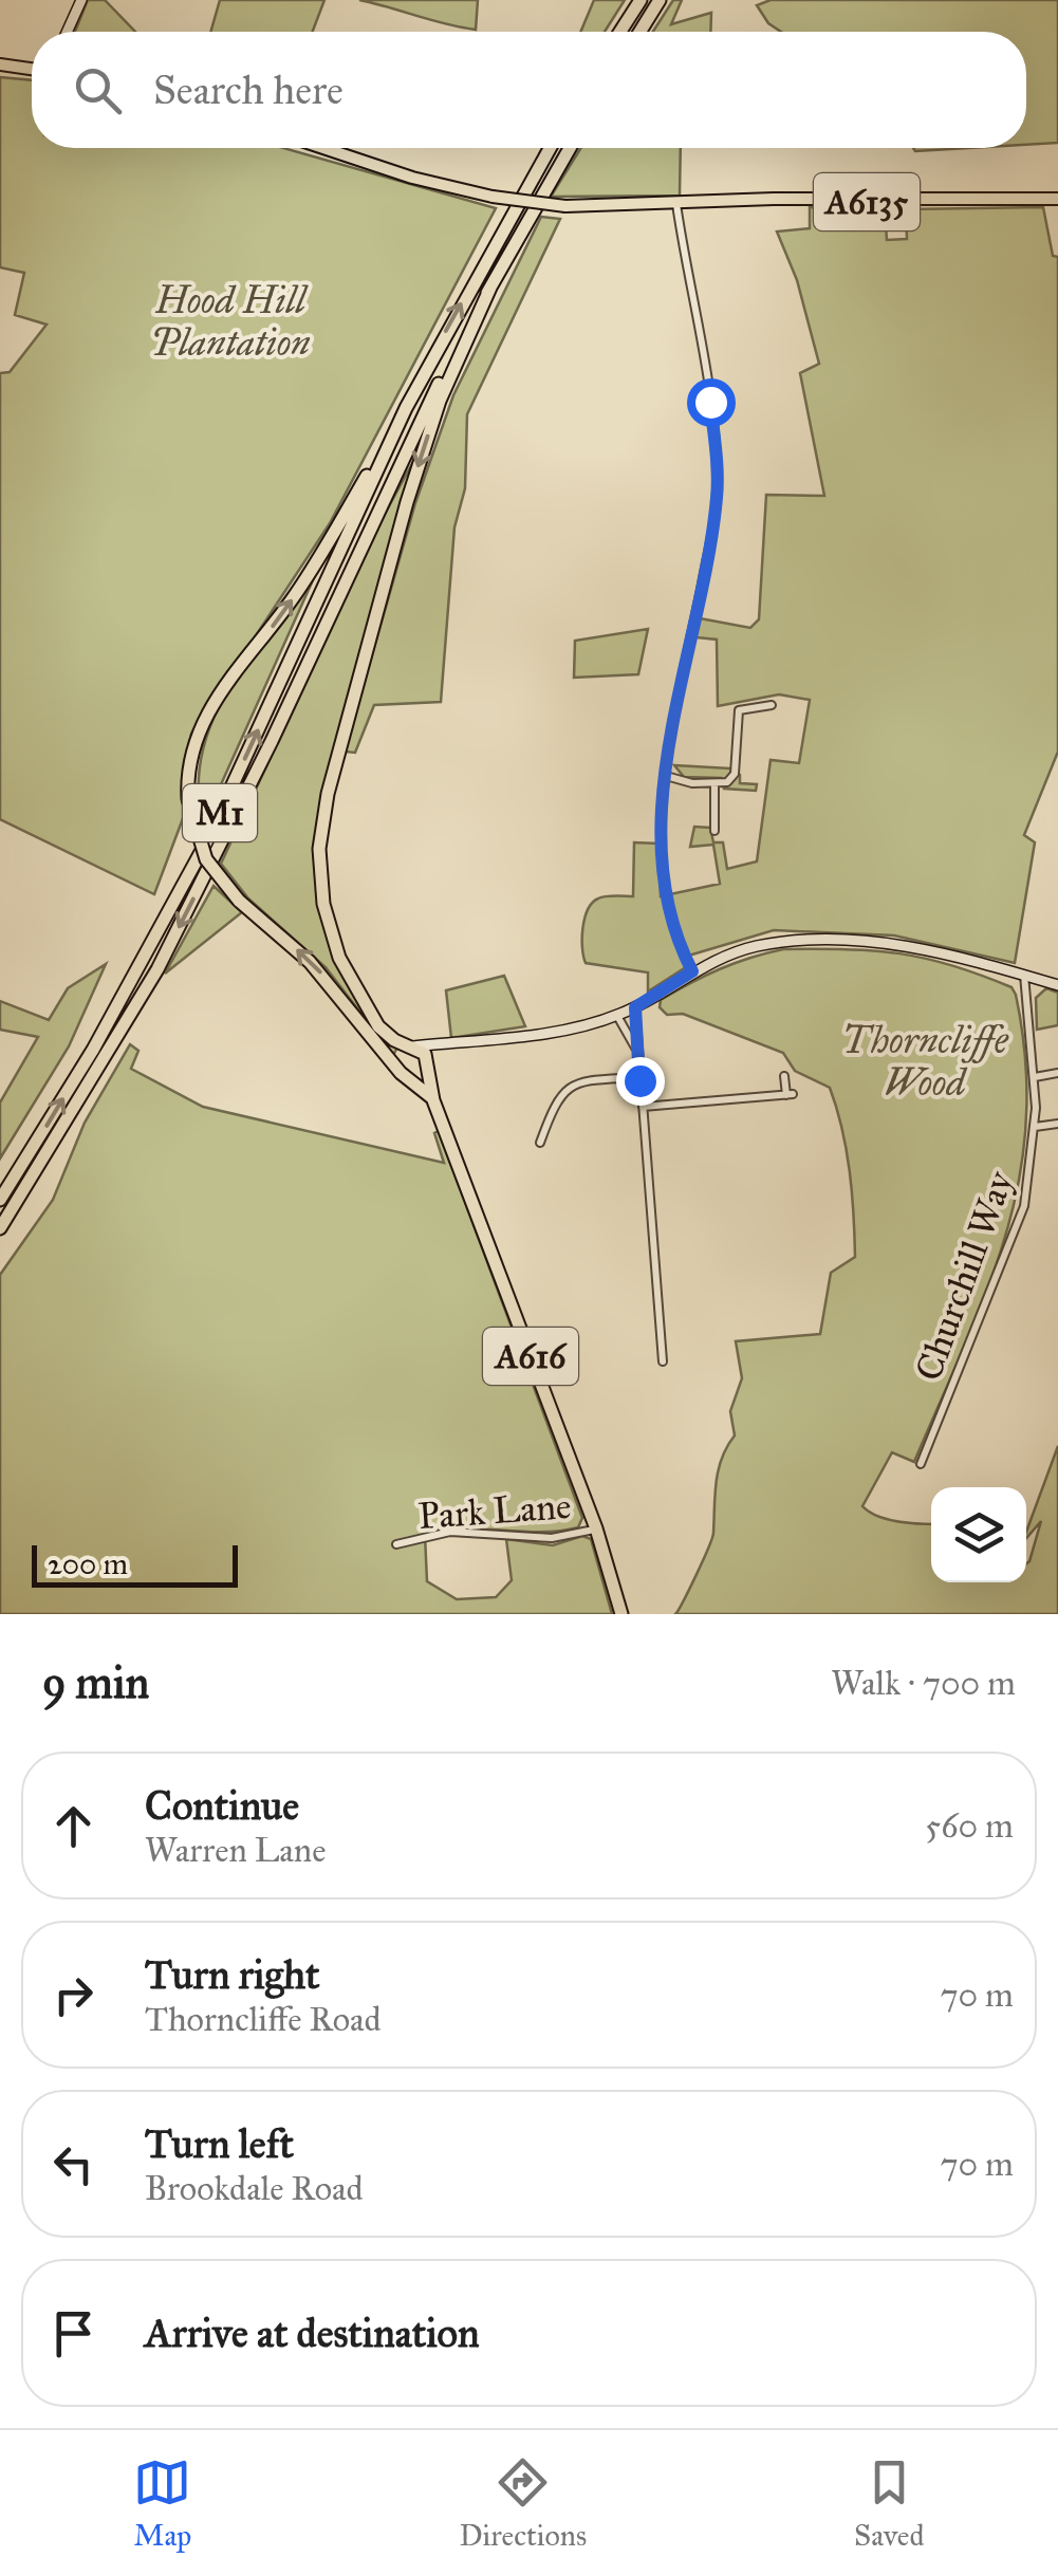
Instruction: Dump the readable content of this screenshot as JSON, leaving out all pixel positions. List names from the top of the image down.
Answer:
{
  "streets": {
    "highway": ["M1", "A616"],
    "main road": ["A6135"],
    "street": ["Churchill Way", "Park Lane"]
  },
  "crossings": [
    ["M1", "A616"],
    ["A616", "Park Lane"]
  ],
  "parks": ["Hood Hill Plantation", "Thorncliffe Wood"],
  "scale_bar": "200 m",
  "page": {
    "search": "Search here",
    "scale": "200 m",
    "heading": ["9 min", "Walk · 700 m"],
    "list": [
      ["Continue", "Warren Lane", "560 m"],
      ["Turn right", "Thorncliffe Road", "70 m"],
      ["Turn left", "Brookdale Road", "70 m"],
      "Arrive at destination"
    ],
    "nav": ["Map", "Directions", "Saved"]
  }
}
